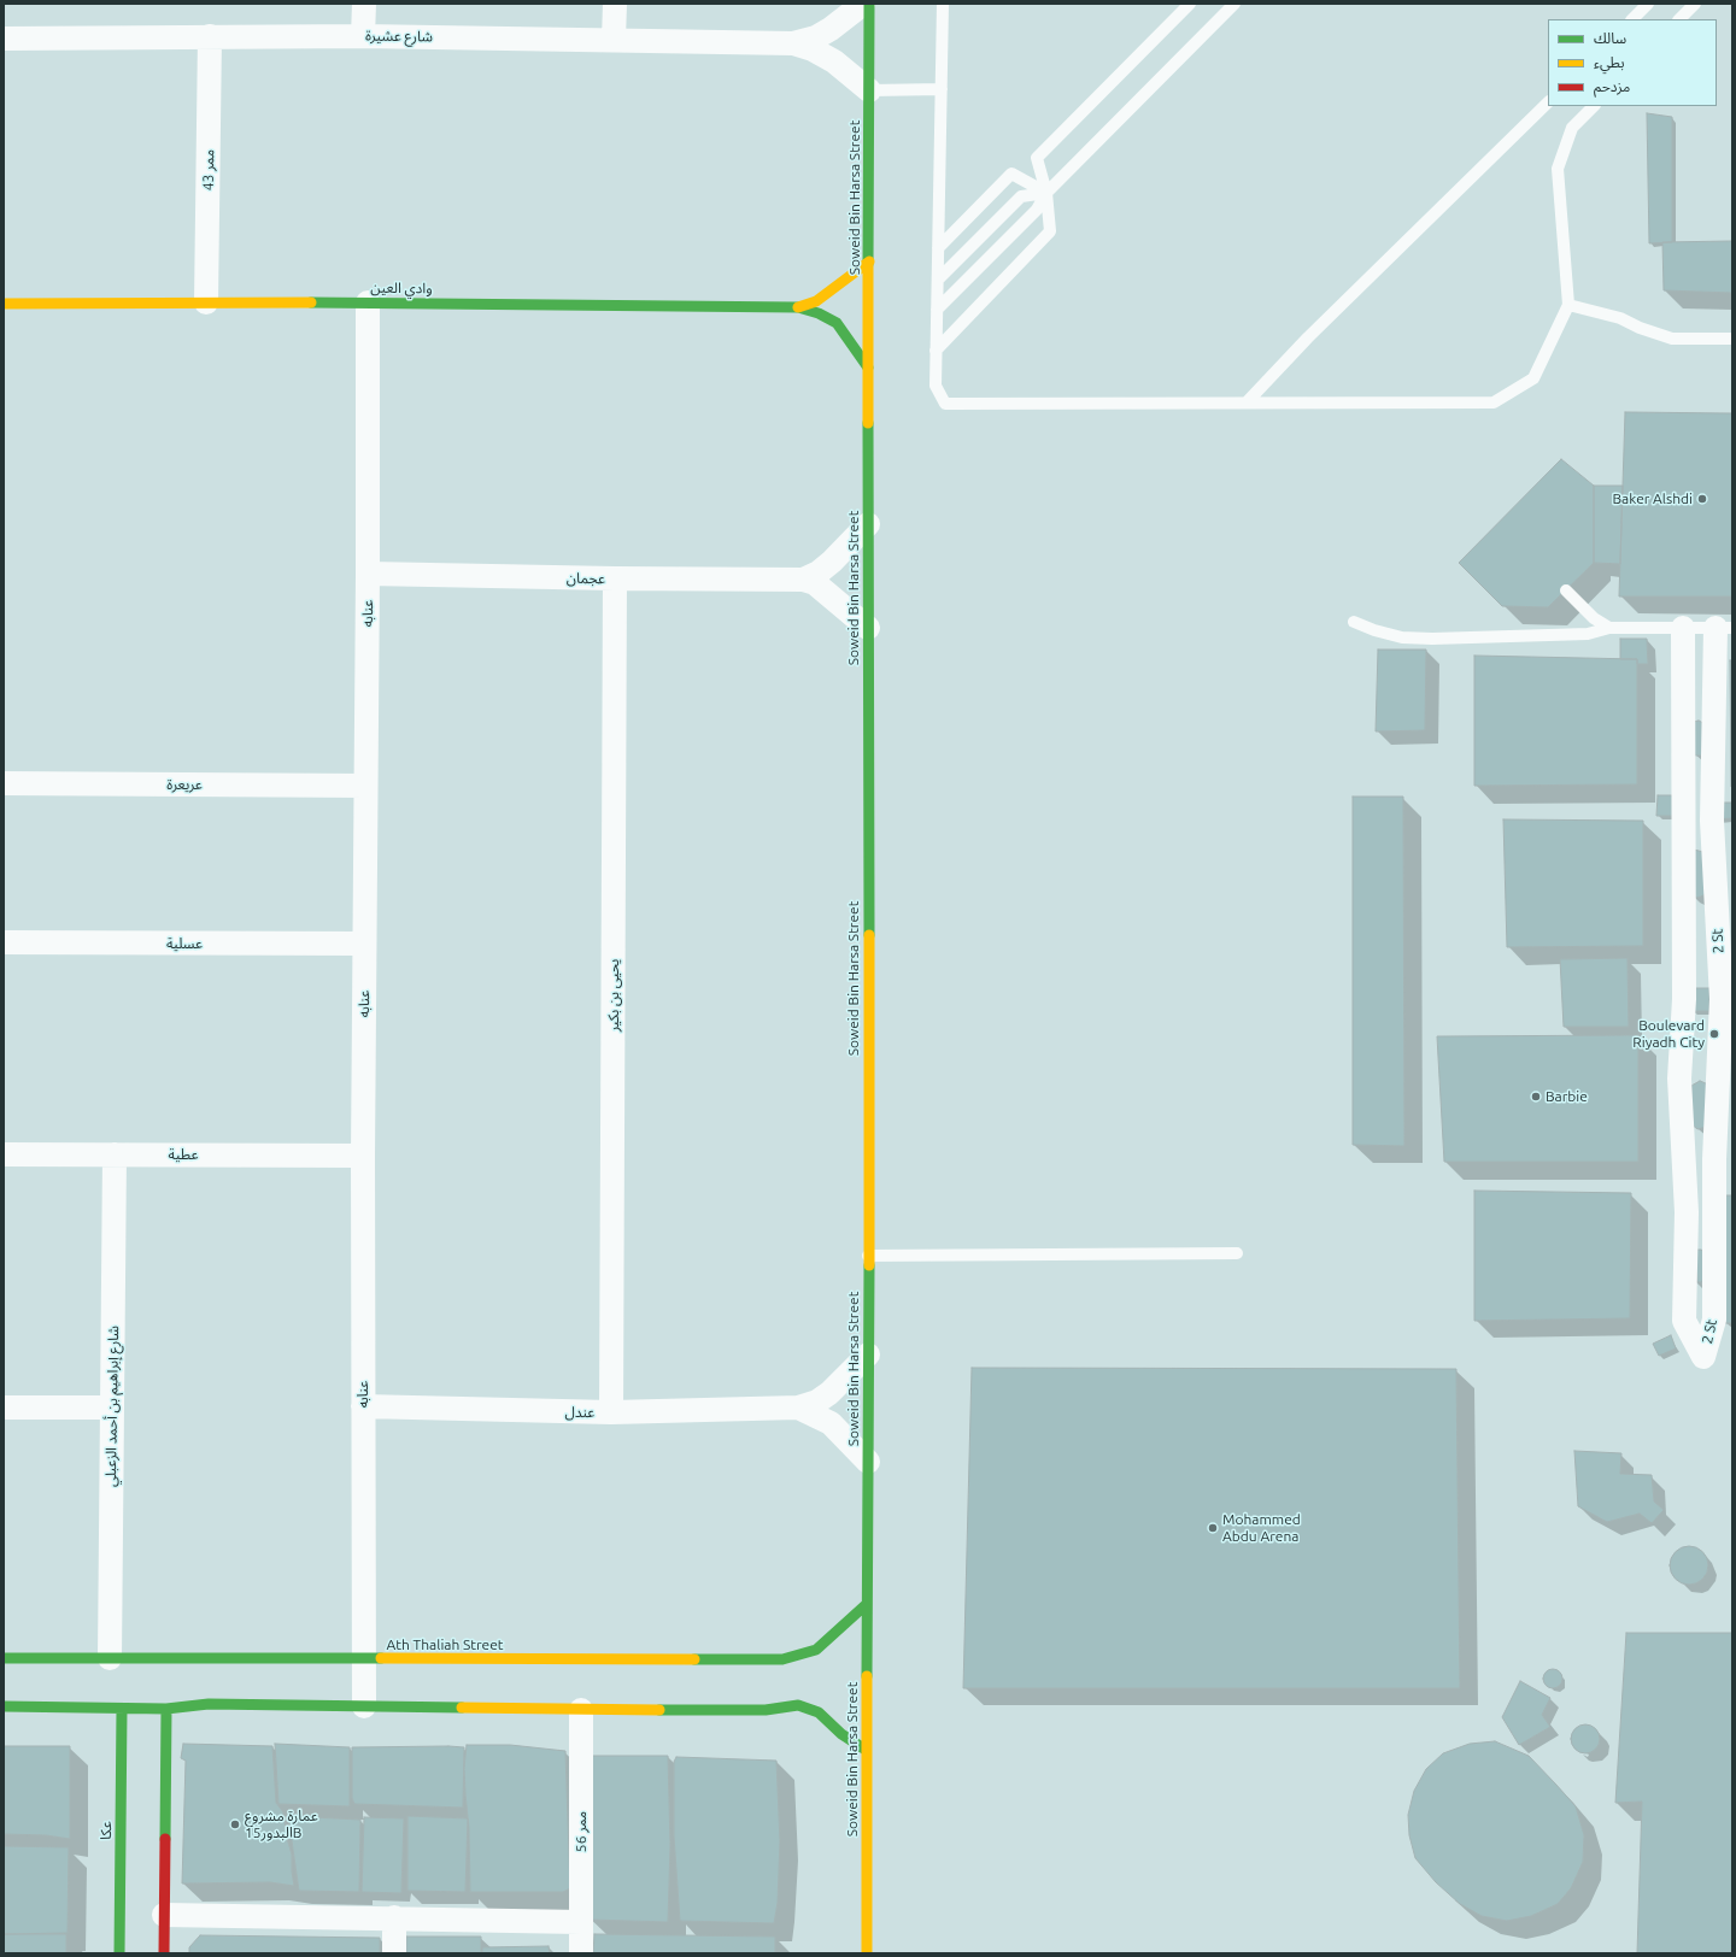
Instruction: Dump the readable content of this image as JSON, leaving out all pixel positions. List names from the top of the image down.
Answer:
{
  "streets": {
    "street": [
      "شارع عشيرة",
      "ممر 43",
      "Soweid Bin Harsa Street",
      "وادي العين",
      "عجمان",
      "عنابه",
      "عريعرة",
      "2 St",
      "عسلية",
      "يحيى بن بكير",
      "عطية",
      "شارع إبراهيم بن أحمد الزعبلي",
      "عندل",
      "Ath Thaliah Street",
      "عكا",
      "ممر 56"
    ]
  },
  "crossings": [
    ["شارع عشيرة", "ممر 43"],
    ["شارع عشيرة", "Soweid Bin Harsa Street"],
    ["ممر 43", "وادي العين"],
    ["Soweid Bin Harsa Street", "وادي العين"],
    ["Soweid Bin Harsa Street", "عجمان"],
    ["Soweid Bin Harsa Street", "عندل"],
    ["Soweid Bin Harsa Street", "Ath Thaliah Street"],
    ["وادي العين", "عنابه"],
    ["عجمان", "عنابه"],
    ["عجمان", "يحيى بن بكير"],
    ["عنابه", "عريعرة"],
    ["عنابه", "عسلية"],
    ["عنابه", "عطية"],
    ["عنابه", "عندل"],
    ["عنابه", "Ath Thaliah Street"],
    ["يحيى بن بكير", "عندل"],
    ["عطية", "شارع إبراهيم بن أحمد الزعبلي"],
    ["شارع إبراهيم بن أحمد الزعبلي", "Ath Thaliah Street"]
  ],
  "places": [
    "Baker Alshdi",
    "Boulevard Riyadh City",
    "Barbie",
    "Mohammed Abdu Arena",
    "عمارة مشروع البدور15B"
  ],
  "legend": ["سالك", "بطيء", "مزدحم"]
}
